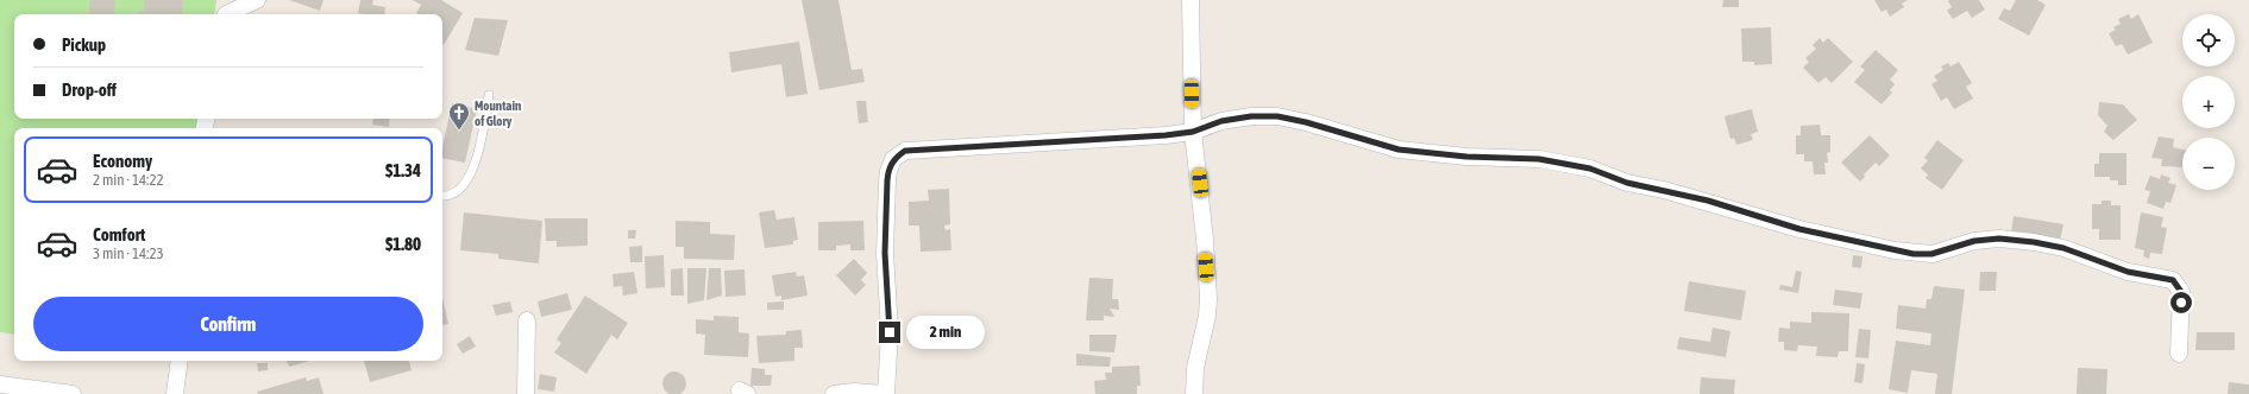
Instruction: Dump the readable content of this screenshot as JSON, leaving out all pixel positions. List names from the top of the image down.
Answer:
{
  "places": {
    "church": ["Mountain of Glory"]
  },
  "page": {
    "map_buttons": ["+", "−"],
    "banner": ["Pickup", "Drop-off"],
    "list": [
      {
        "name": "Economy",
        "note": "2 min · 14:22",
        "value": "$1.34"
      },
      {
        "name": "Comfort",
        "note": "3 min · 14:23",
        "value": "$1.80"
      }
    ],
    "buttons": "Confirm",
    "bubble": "2 min"
  }
}
